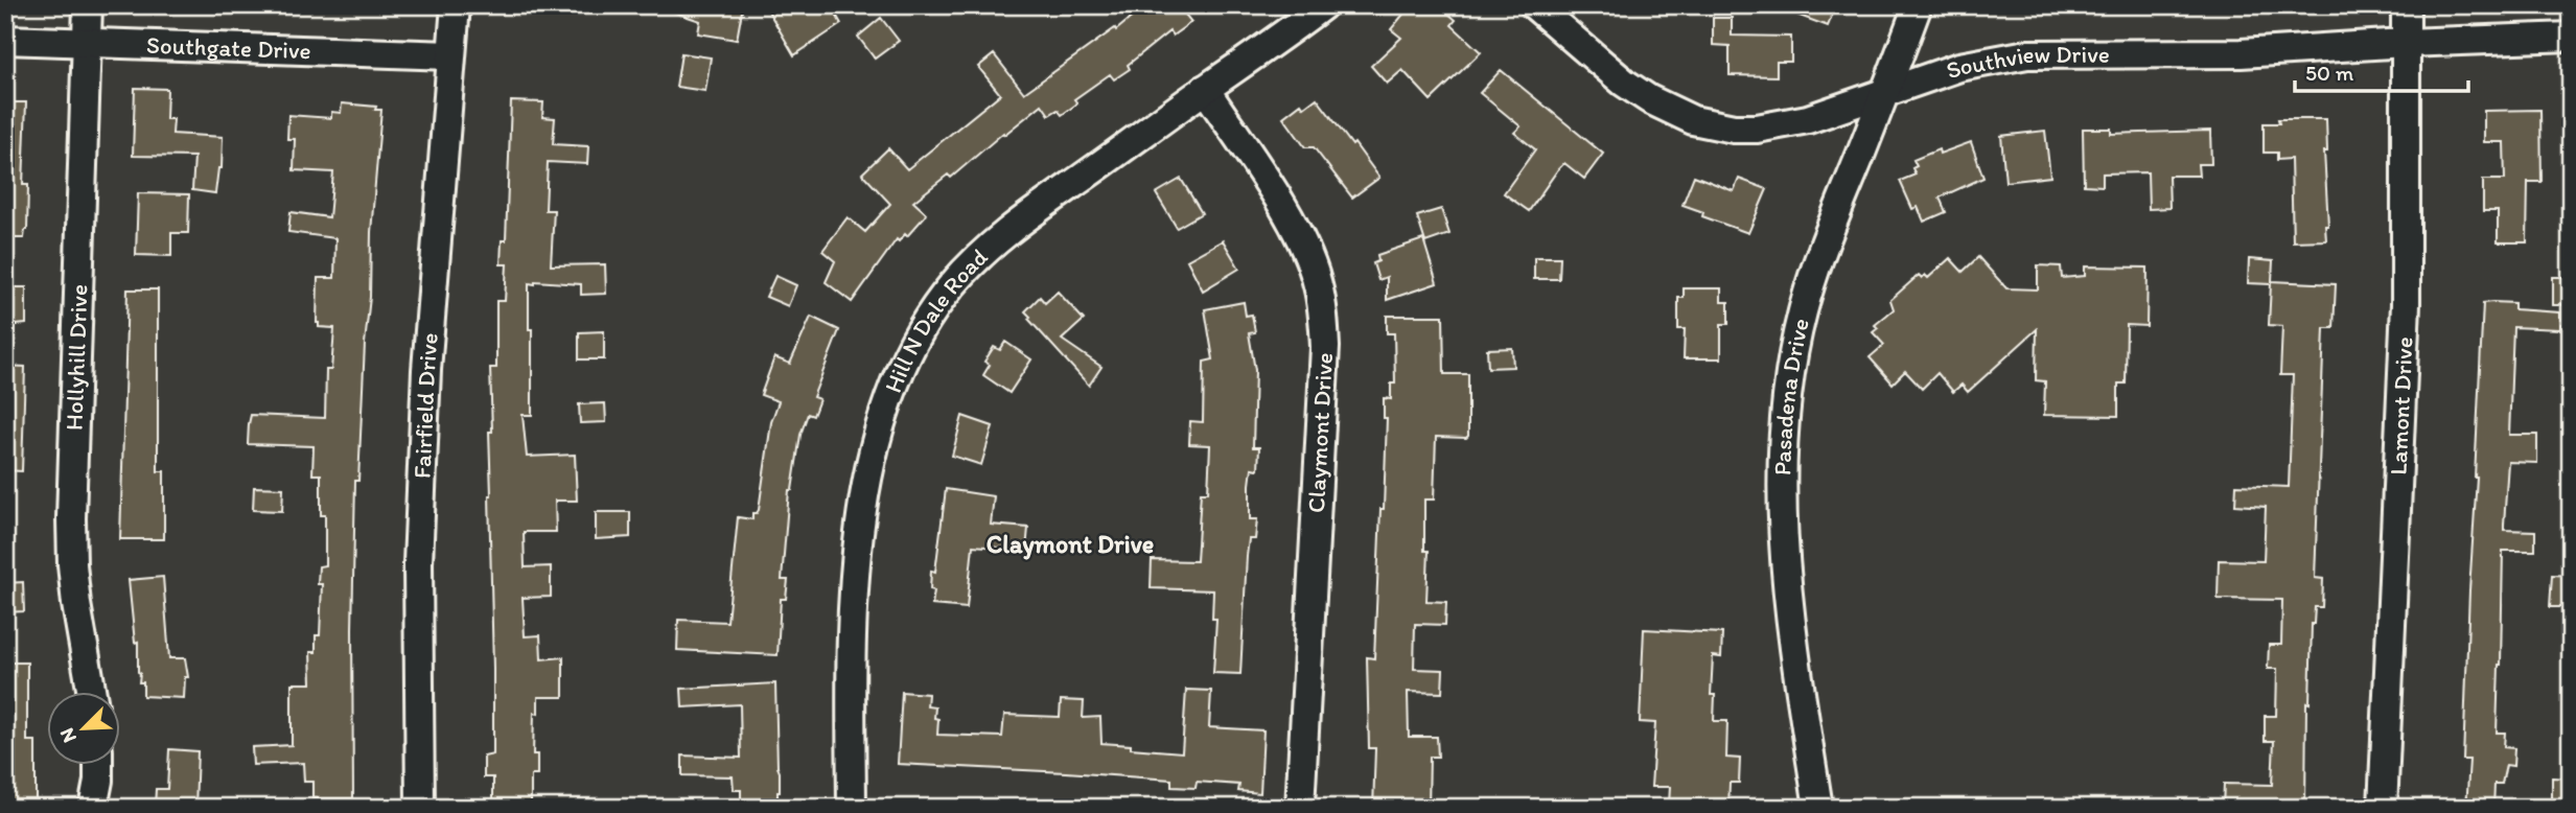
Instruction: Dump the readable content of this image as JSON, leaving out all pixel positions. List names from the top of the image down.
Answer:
{
  "streets": {
    "street": [
      "Southgate Drive",
      "Southview Drive",
      "Hill N Dale Road",
      "Hollyhill Drive",
      "Pasadena Drive",
      "Fairfield Drive",
      "Lamont Drive",
      "Claymont Drive"
    ]
  },
  "crossings": [
    ["Southgate Drive", "Hollyhill Drive"],
    ["Southgate Drive", "Fairfield Drive"],
    ["Southview Drive", "Pasadena Drive"],
    ["Southview Drive", "Lamont Drive"],
    ["Hill N Dale Road", "Claymont Drive"]
  ],
  "districts": ["Claymont Drive"],
  "scale_bar": "50 m",
  "north": "bottom left"
}
